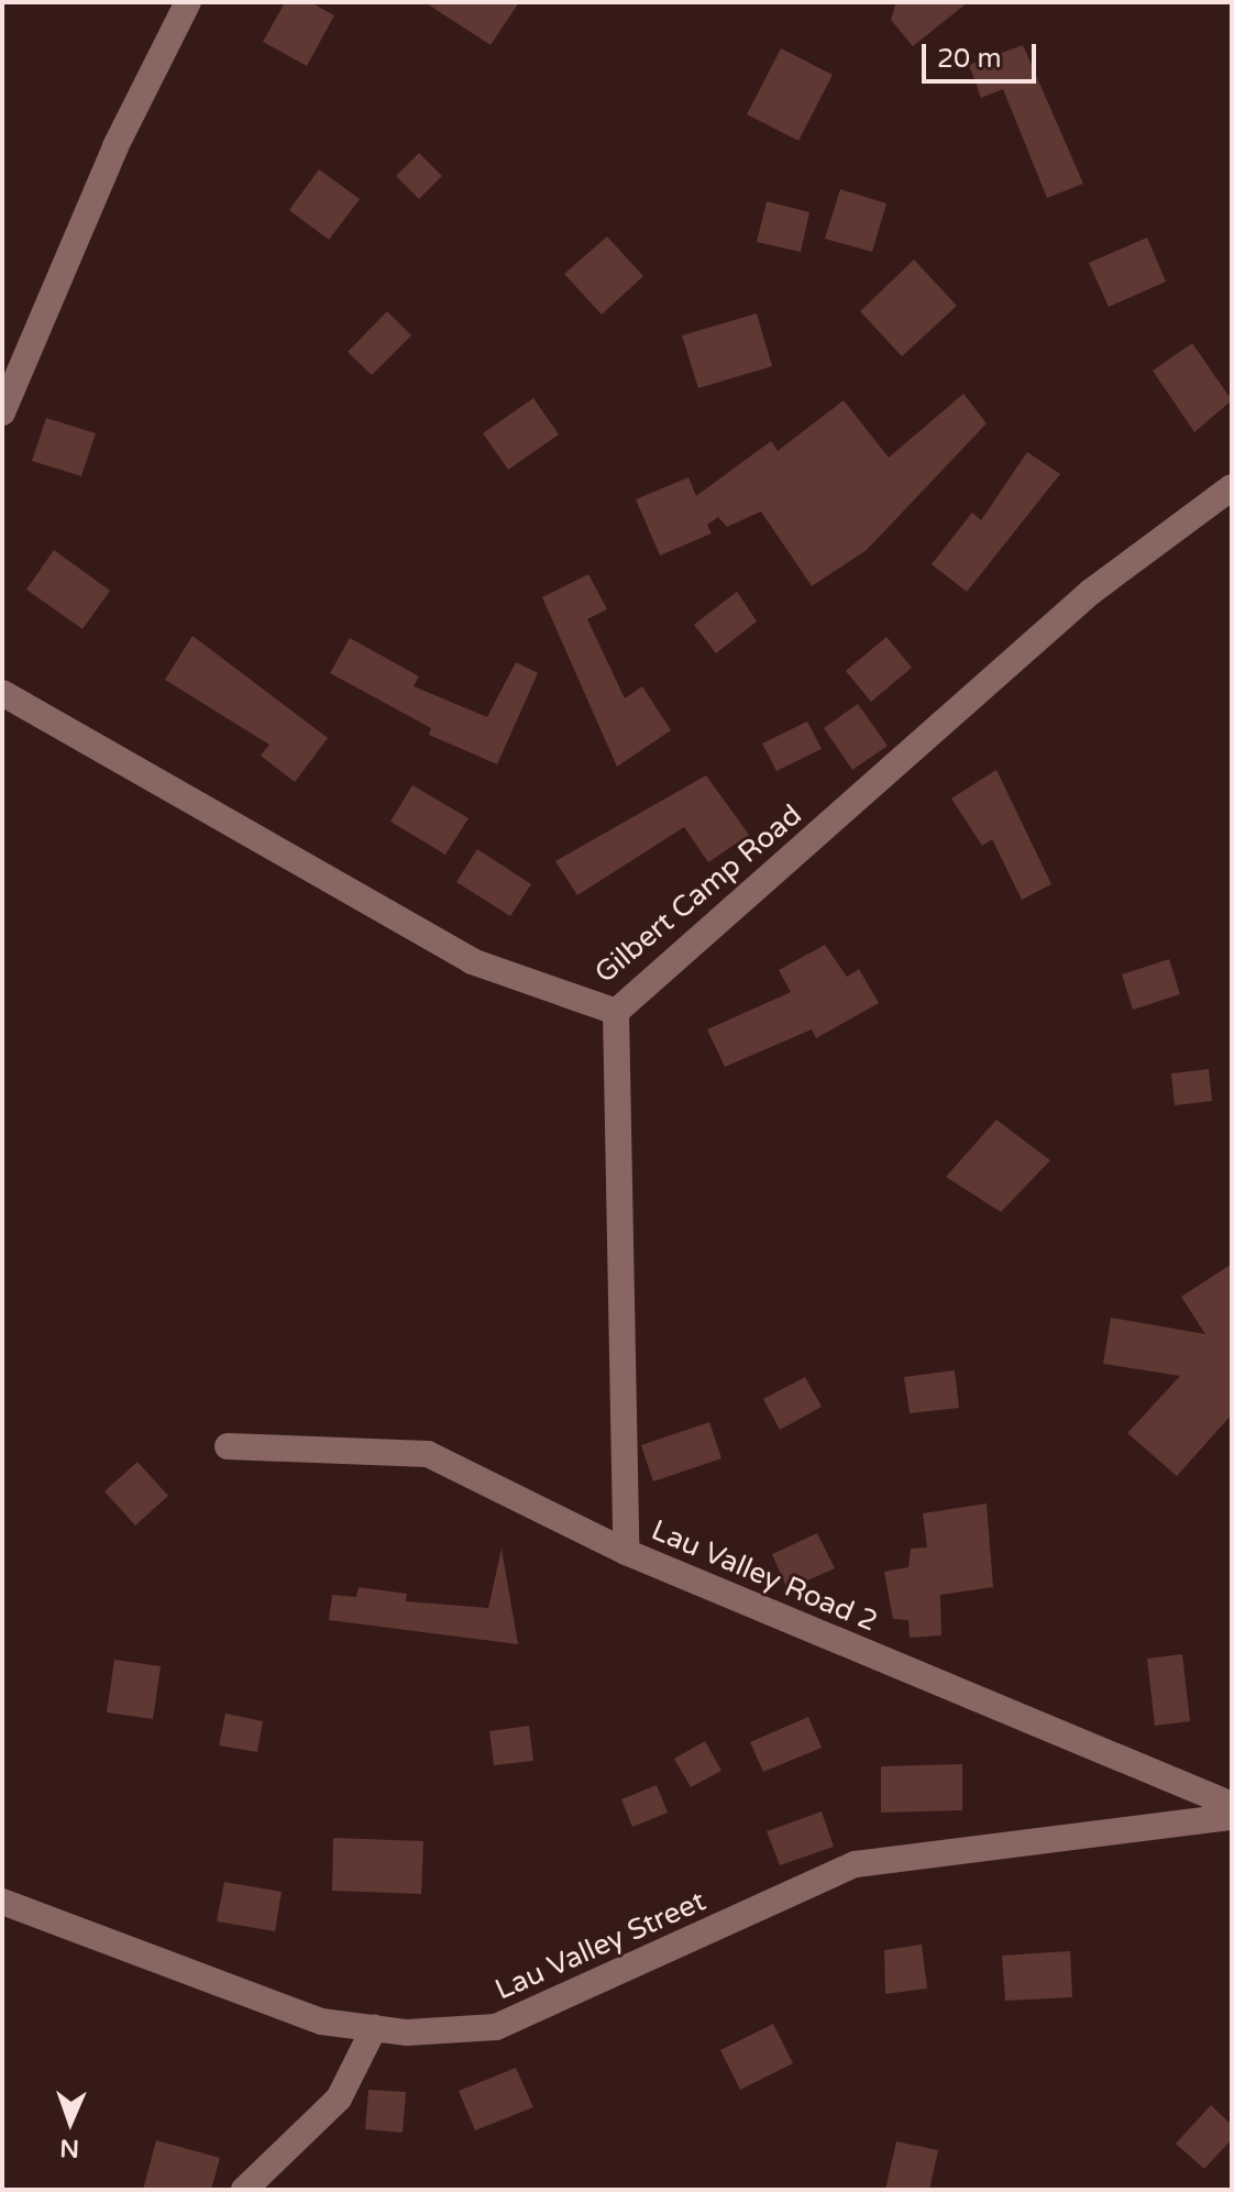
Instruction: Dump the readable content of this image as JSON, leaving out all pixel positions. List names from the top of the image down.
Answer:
{
  "streets": {
    "street": ["Gilbert Camp Road", "Lau Valley Road 2", "Lau Valley Street"]
  },
  "crossings": [
    ["Gilbert Camp Road", "Lau Valley Road 2"]
  ],
  "scale_bar": "20 m",
  "north": "bottom"
}
